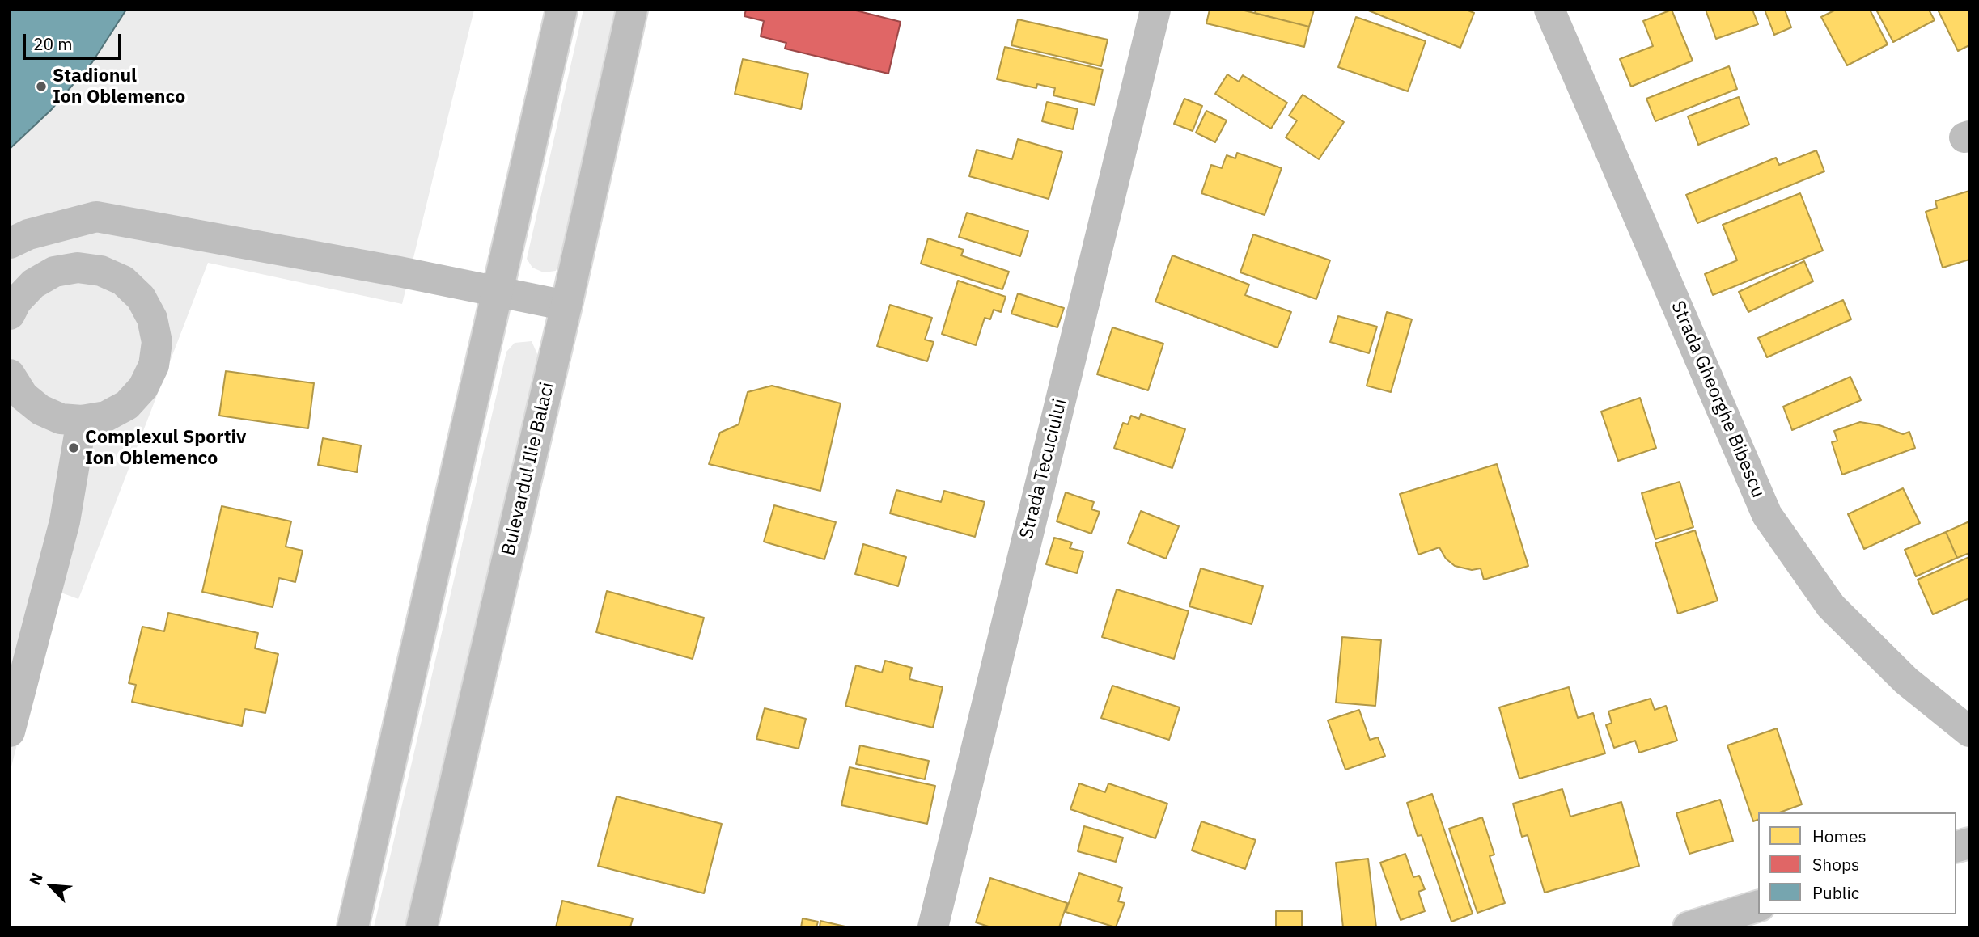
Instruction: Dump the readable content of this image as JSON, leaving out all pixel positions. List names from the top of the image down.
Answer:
{
  "streets": {
    "main road": ["Strada Gheorghe Bibescu", "Bulevardul Ilie Balaci", "Strada Tecuciului"]
  },
  "places": ["Stadionul Ion Oblemenco", "Complexul Sportiv Ion Oblemenco"],
  "legend": ["Homes", "Shops", "Public"],
  "scale_bar": "20 m",
  "north": "top left"
}
